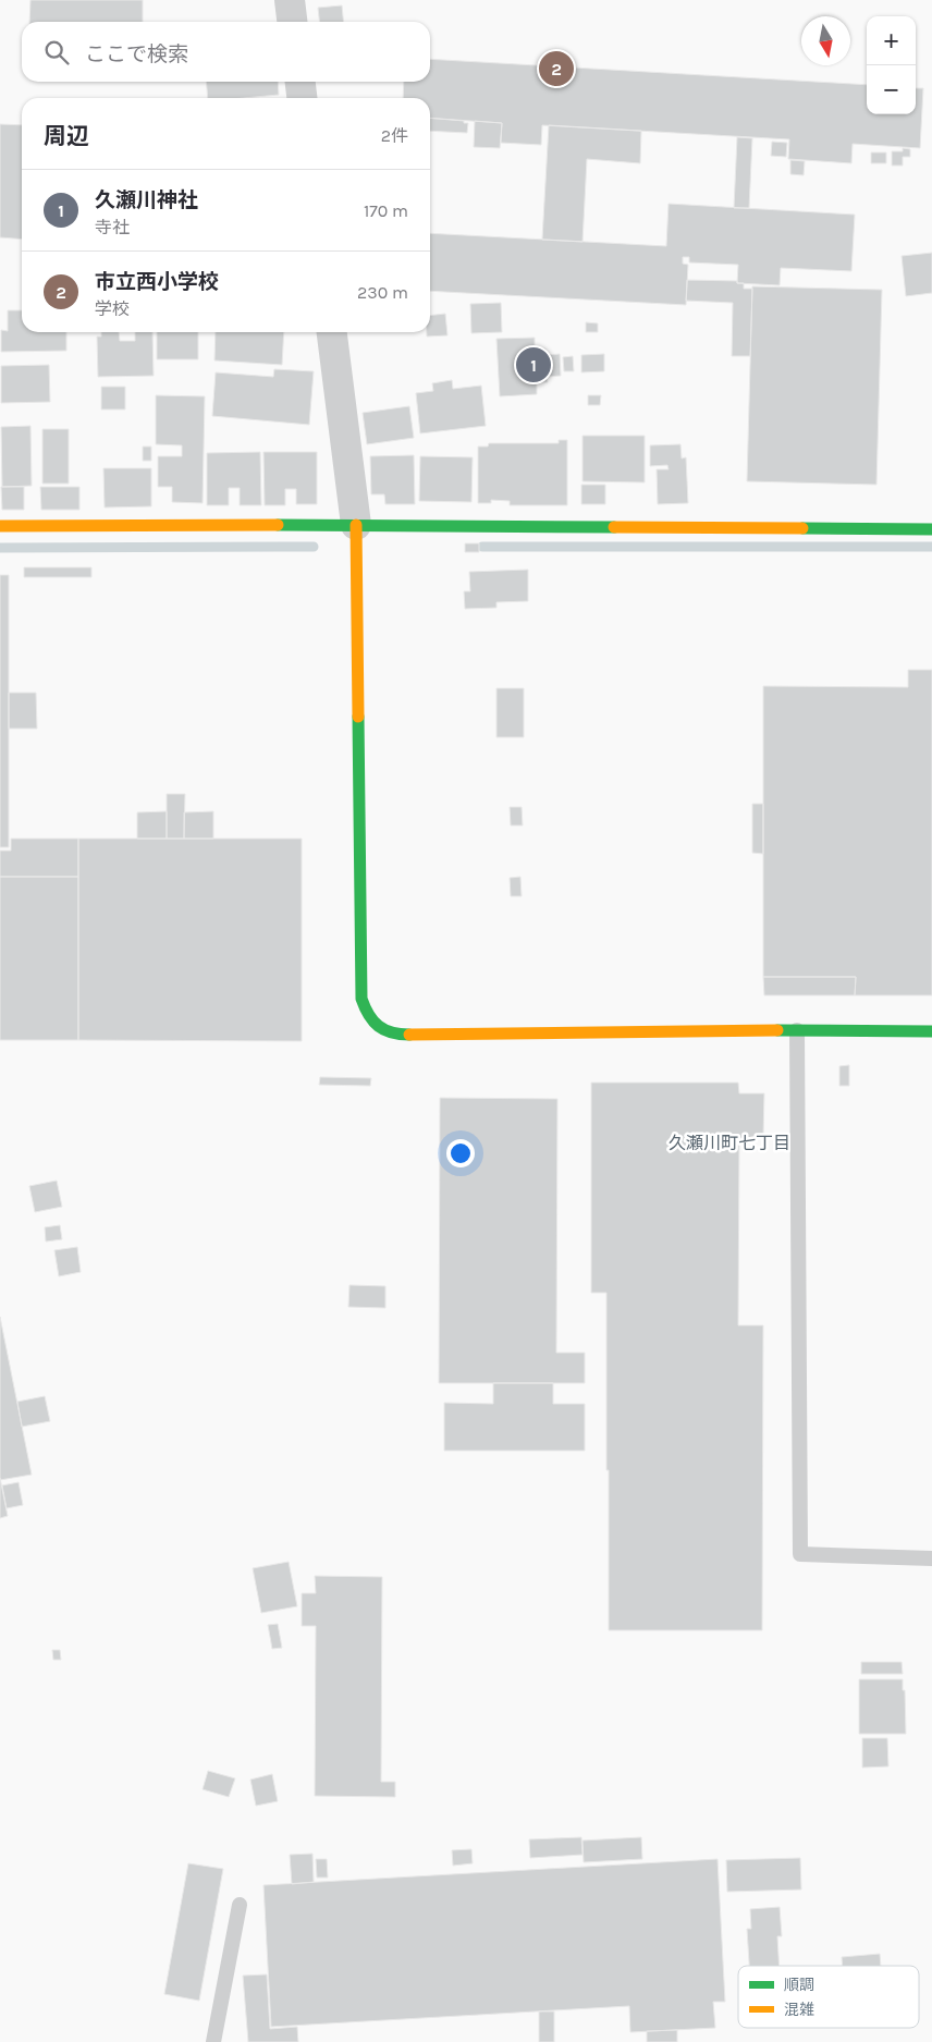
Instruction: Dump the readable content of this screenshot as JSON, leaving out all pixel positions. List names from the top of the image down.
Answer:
{
  "districts": ["久瀬川町七丁目"],
  "legend": ["順調", "混雑"],
  "north": "bottom",
  "page": {
    "map_buttons": ["+", "−"],
    "search": "ここで検索",
    "pins": ["2", "1"],
    "heading": ["周辺", "2件"],
    "list": [
      {
        "mark": "1",
        "name": "久瀬川神社",
        "note": "寺社",
        "value": "170 m"
      },
      {
        "mark": "2",
        "name": "市立西小学校",
        "note": "学校",
        "value": "230 m"
      }
    ]
  }
}
